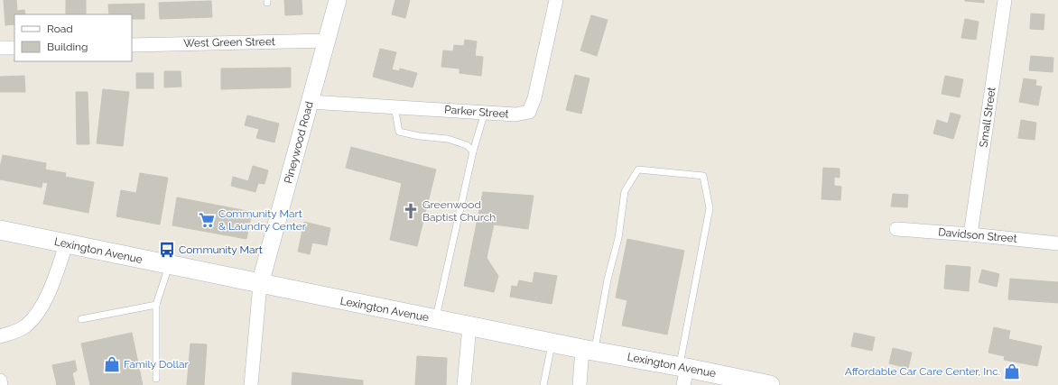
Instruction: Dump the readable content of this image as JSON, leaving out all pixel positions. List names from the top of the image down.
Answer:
{
  "streets": {
    "main road": ["Lexington Avenue"],
    "street": [
      "West Green Street",
      "Parker Street",
      "Small Street",
      "Pineywood Road",
      "Davidson Street"
    ]
  },
  "crossings": [
    ["West Green Street", "Pineywood Road"],
    ["Parker Street", "Pineywood Road"],
    ["Small Street", "Davidson Street"],
    ["Pineywood Road", "Lexington Avenue"]
  ],
  "places": {
    "church": ["Greenwood Baptist Church"],
    "supermarket": ["Community Mart & Laundry Center"],
    "bus stop": ["Community Mart"],
    "shop": ["Family Dollar", "Affordable Car Care Center, Inc."]
  },
  "legend": ["Road", "Building"]
}
